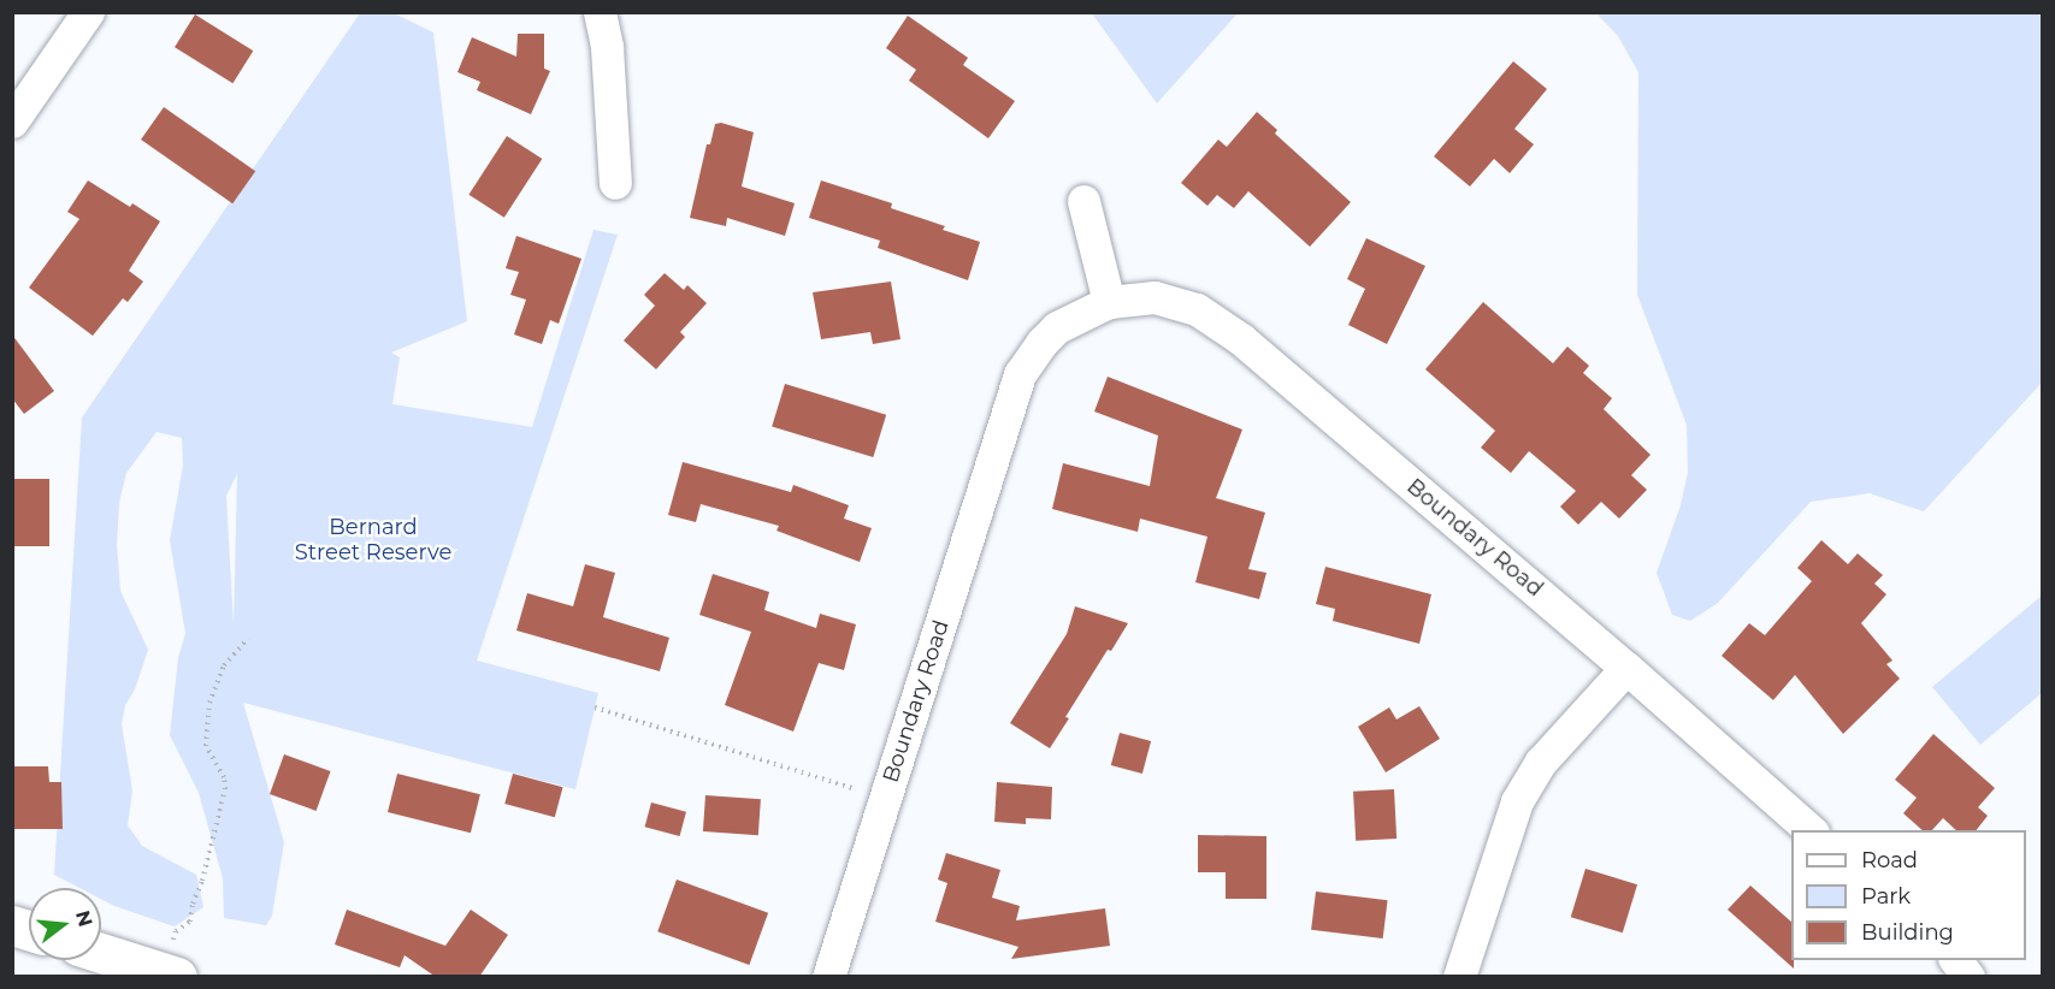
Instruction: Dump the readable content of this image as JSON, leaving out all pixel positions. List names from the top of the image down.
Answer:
{
  "streets": {
    "street": ["Boundary Road"]
  },
  "parks": ["Bernard Street Reserve"],
  "legend": ["Road", "Park", "Building"],
  "north": "right"
}
